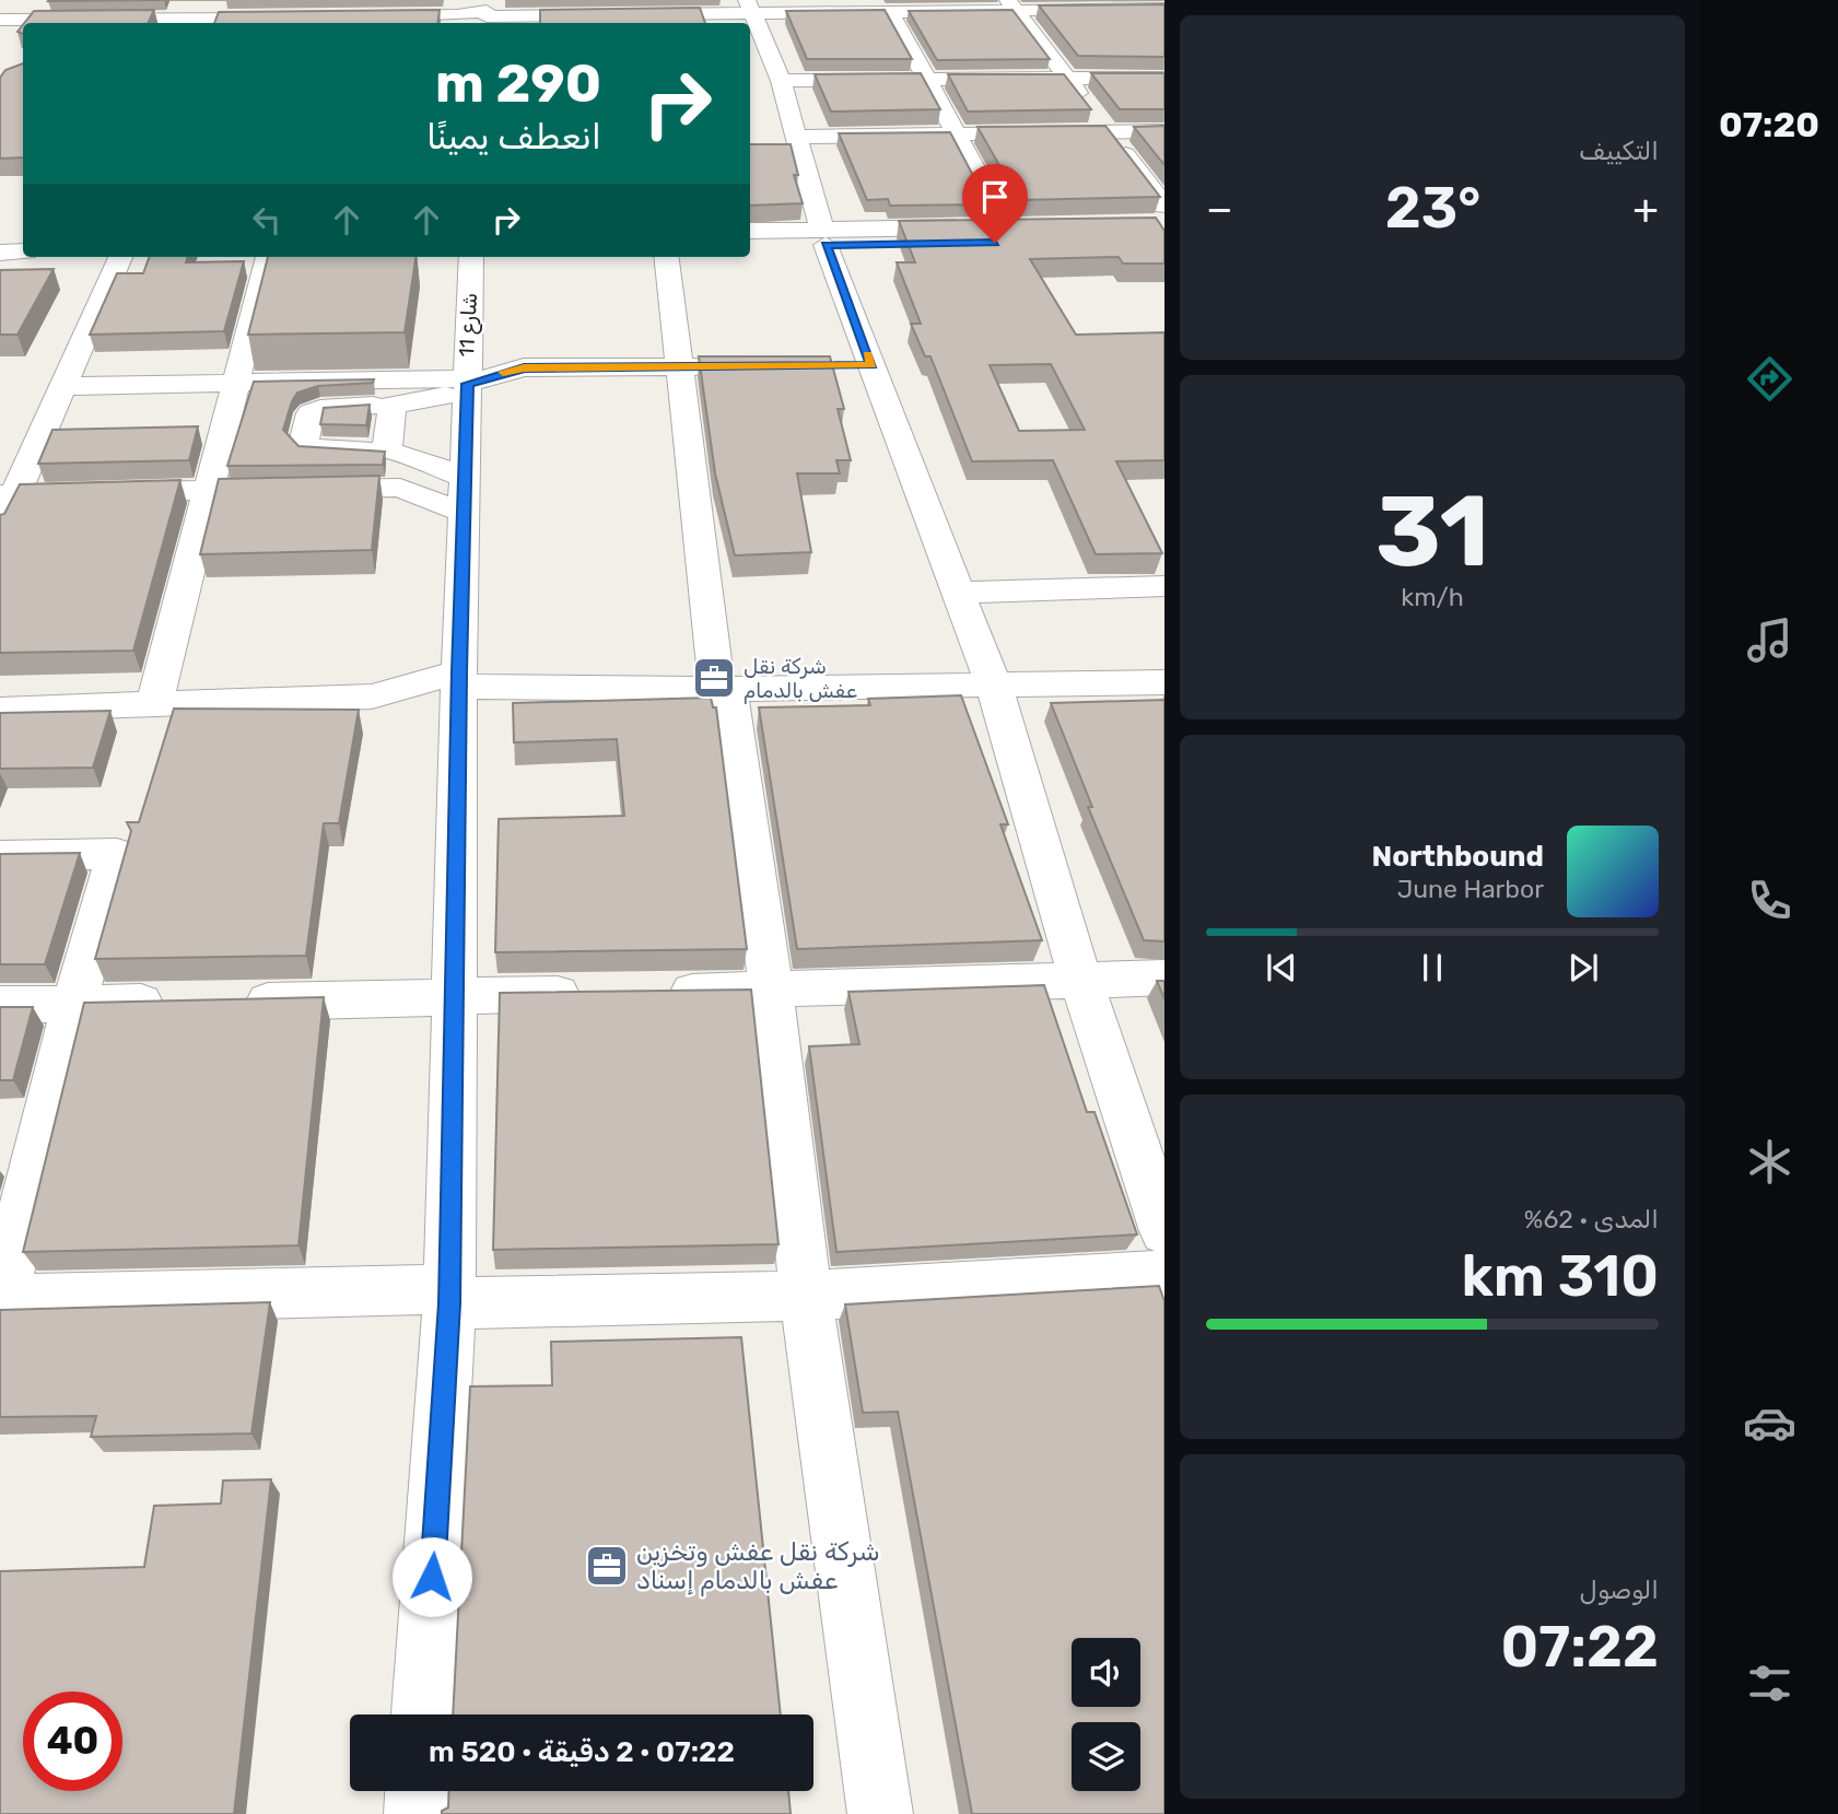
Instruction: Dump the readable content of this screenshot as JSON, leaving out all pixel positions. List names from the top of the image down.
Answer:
{
  "streets": {
    "street": ["شارع 11"]
  },
  "places": {
    "office": ["شركة نقل عفش بالدمام", "شركة نقل عفش وتخزين عفش بالدمام إسناد"]
  },
  "page": {
    "tabs": "07:20",
    "tile": [
      "التكييف",
      ["31", "km/h"],
      ["المدى · 62%", "310 km"],
      ["الوصول", "07:22"]
    ],
    "turn": ["290 m", "انعطف يمينًا"],
    "heat": ["−", "23°", "+"],
    "song": ["Northbound", "June Harbor"],
    "limit": "40",
    "trip": "07:22 · 2 دقيقة · 520 m"
  }
}
